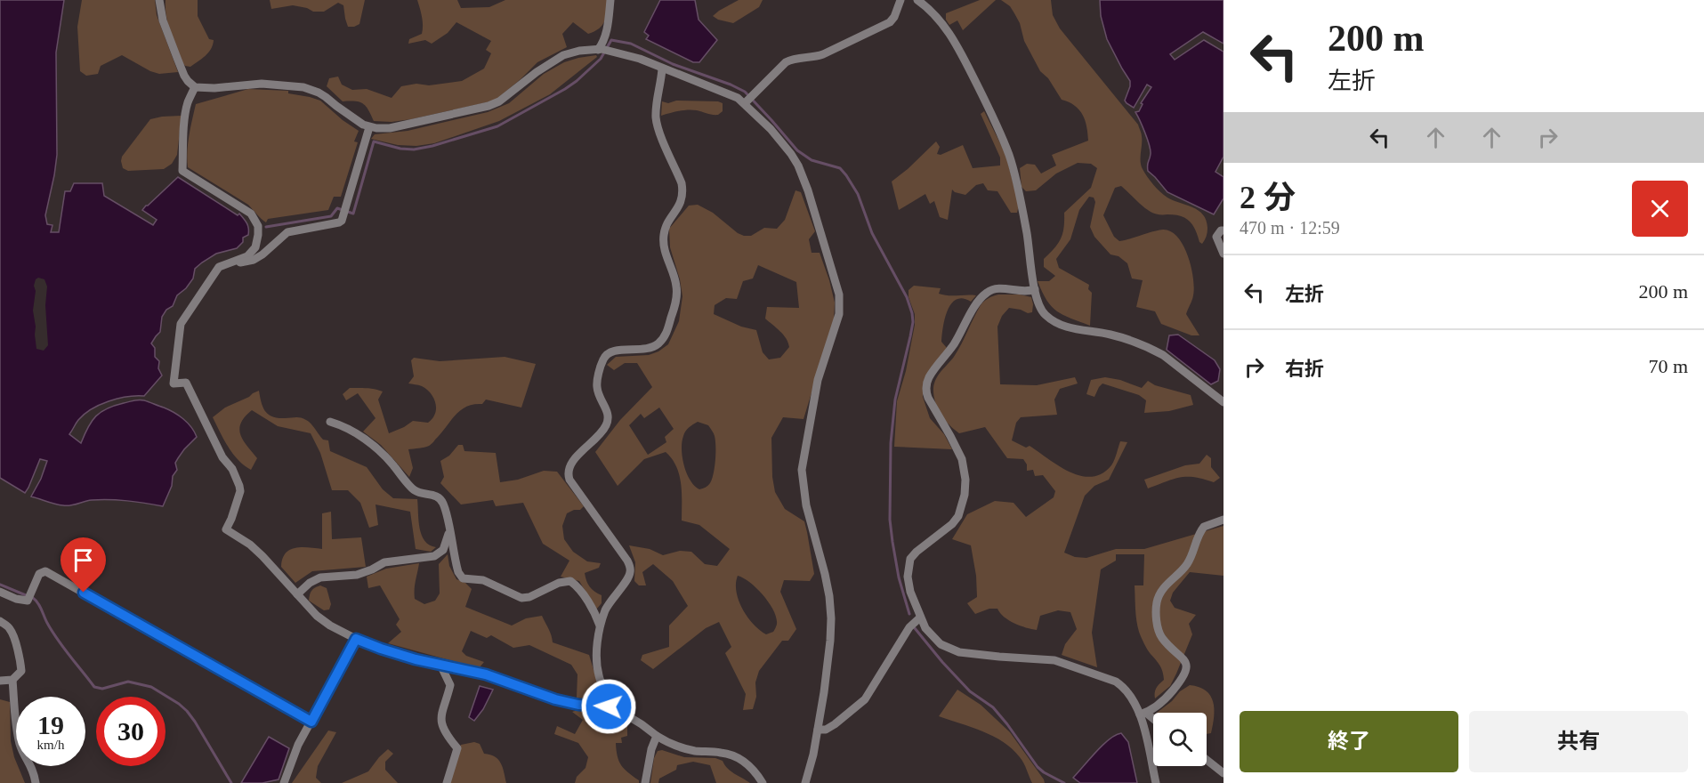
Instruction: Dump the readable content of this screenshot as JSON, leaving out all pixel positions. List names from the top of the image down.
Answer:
{
  "page": {
    "turn": ["200 m", "左折"],
    "heading": ["2 分", "470 m · 12:59"],
    "list": [
      {
        "name": "左折",
        "value": "200 m"
      },
      {
        "name": "右折",
        "value": "70 m"
      }
    ],
    "speed": "19 km/h",
    "limit": "30",
    "buttons": ["終了", "共有"]
  }
}
